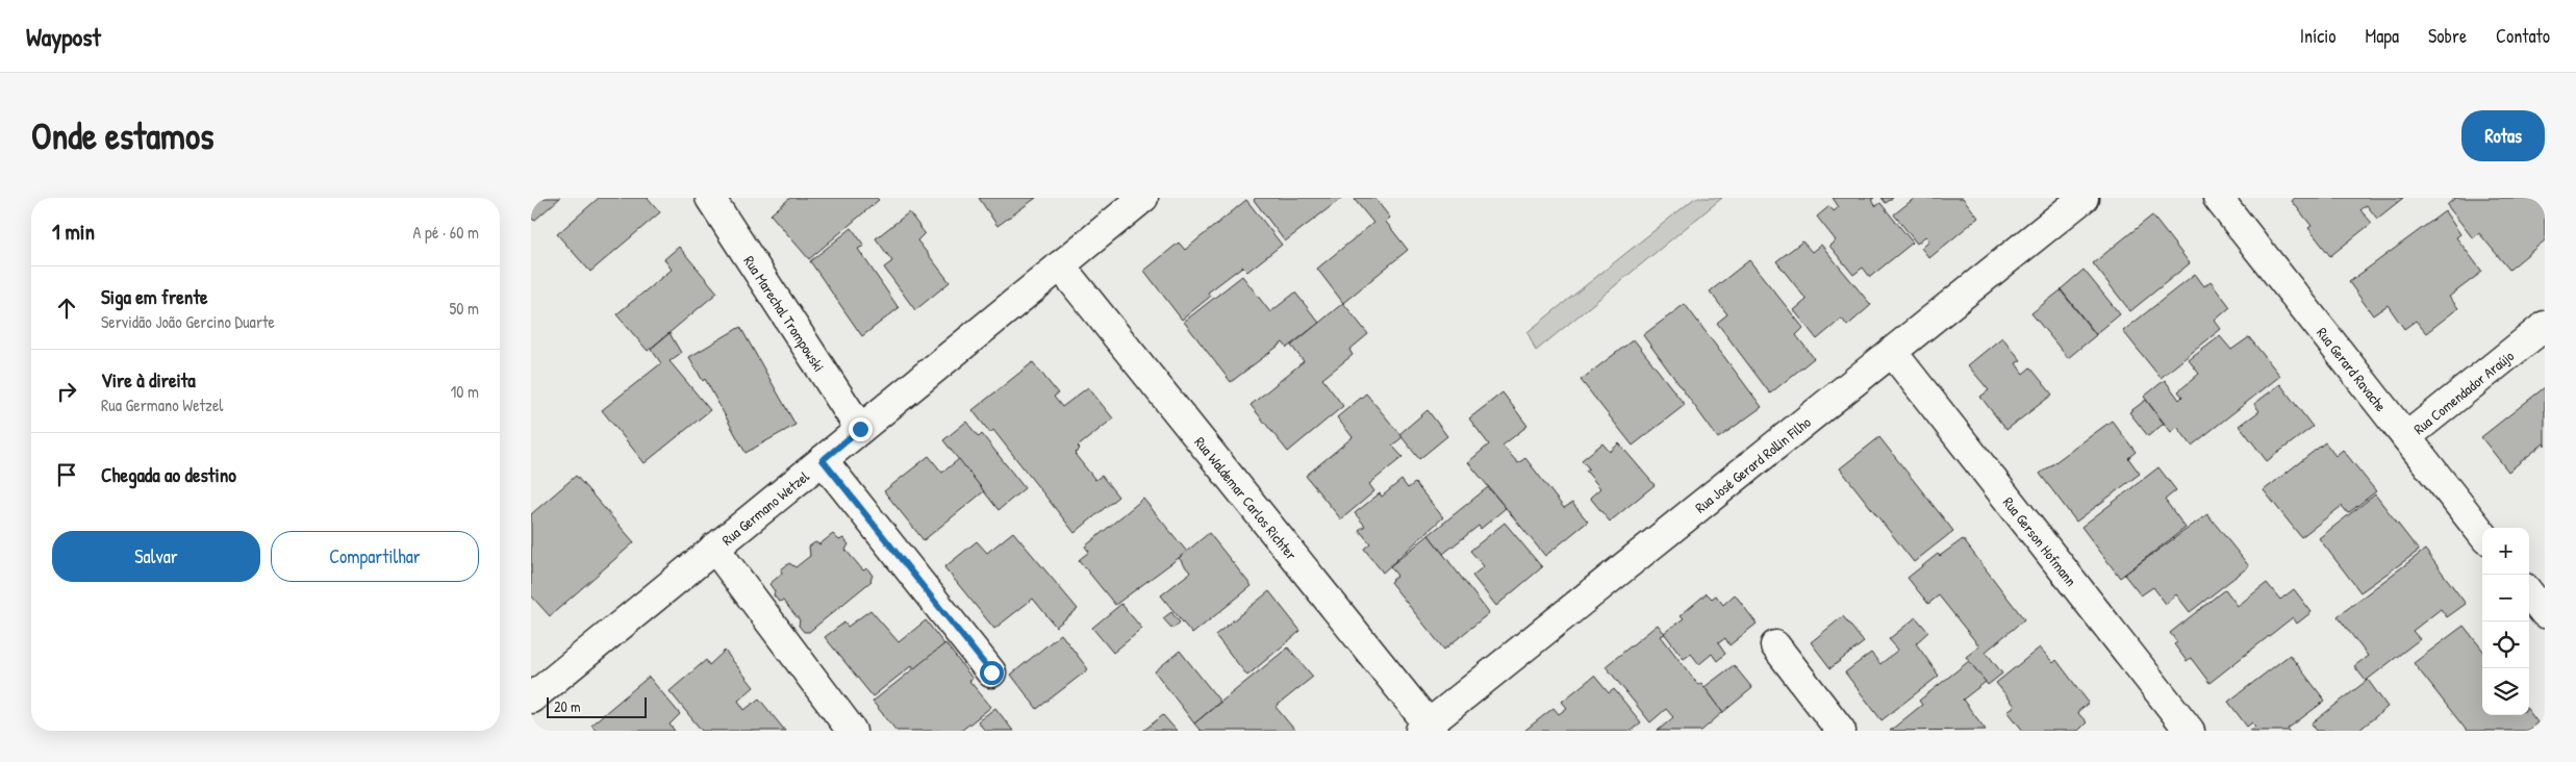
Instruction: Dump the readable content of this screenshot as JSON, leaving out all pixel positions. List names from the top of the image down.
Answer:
{
  "streets": {
    "street": [
      "Rua Marechal Trompowski",
      "Rua Gerard Ravache",
      "Rua Comendador Araújo",
      "Rua José Gerard Rollin Filho",
      "Rua Waldemar Carlos Richter",
      "Rua Germano Wetzel",
      "Rua Gerson Hofmann"
    ]
  },
  "crossings": [
    ["Rua Marechal Trompowski", "Rua Germano Wetzel"],
    ["Rua Gerard Ravache", "Rua Comendador Araújo"],
    ["Rua José Gerard Rollin Filho", "Rua Waldemar Carlos Richter"],
    ["Rua José Gerard Rollin Filho", "Rua Gerson Hofmann"],
    ["Rua Waldemar Carlos Richter", "Rua Germano Wetzel"]
  ],
  "scale_bar": "20 m",
  "page": {
    "header": "Waypost",
    "nav": [
      "Início",
      "Mapa",
      "Sobre",
      "Contato"
    ],
    "buttons": [
      "Rotas",
      ["Salvar", "Compartilhar"]
    ],
    "title": "Onde estamos",
    "heading": ["1 min", "A pé · 60 m"],
    "list": [
      ["Siga em frente", "Servidão João Gercino Duarte", "50 m"],
      ["Vire à direita", "Rua Germano Wetzel", "10 m"],
      "Chegada ao destino"
    ],
    "map_buttons": ["+", "−"],
    "scale": "20 m"
  }
}
